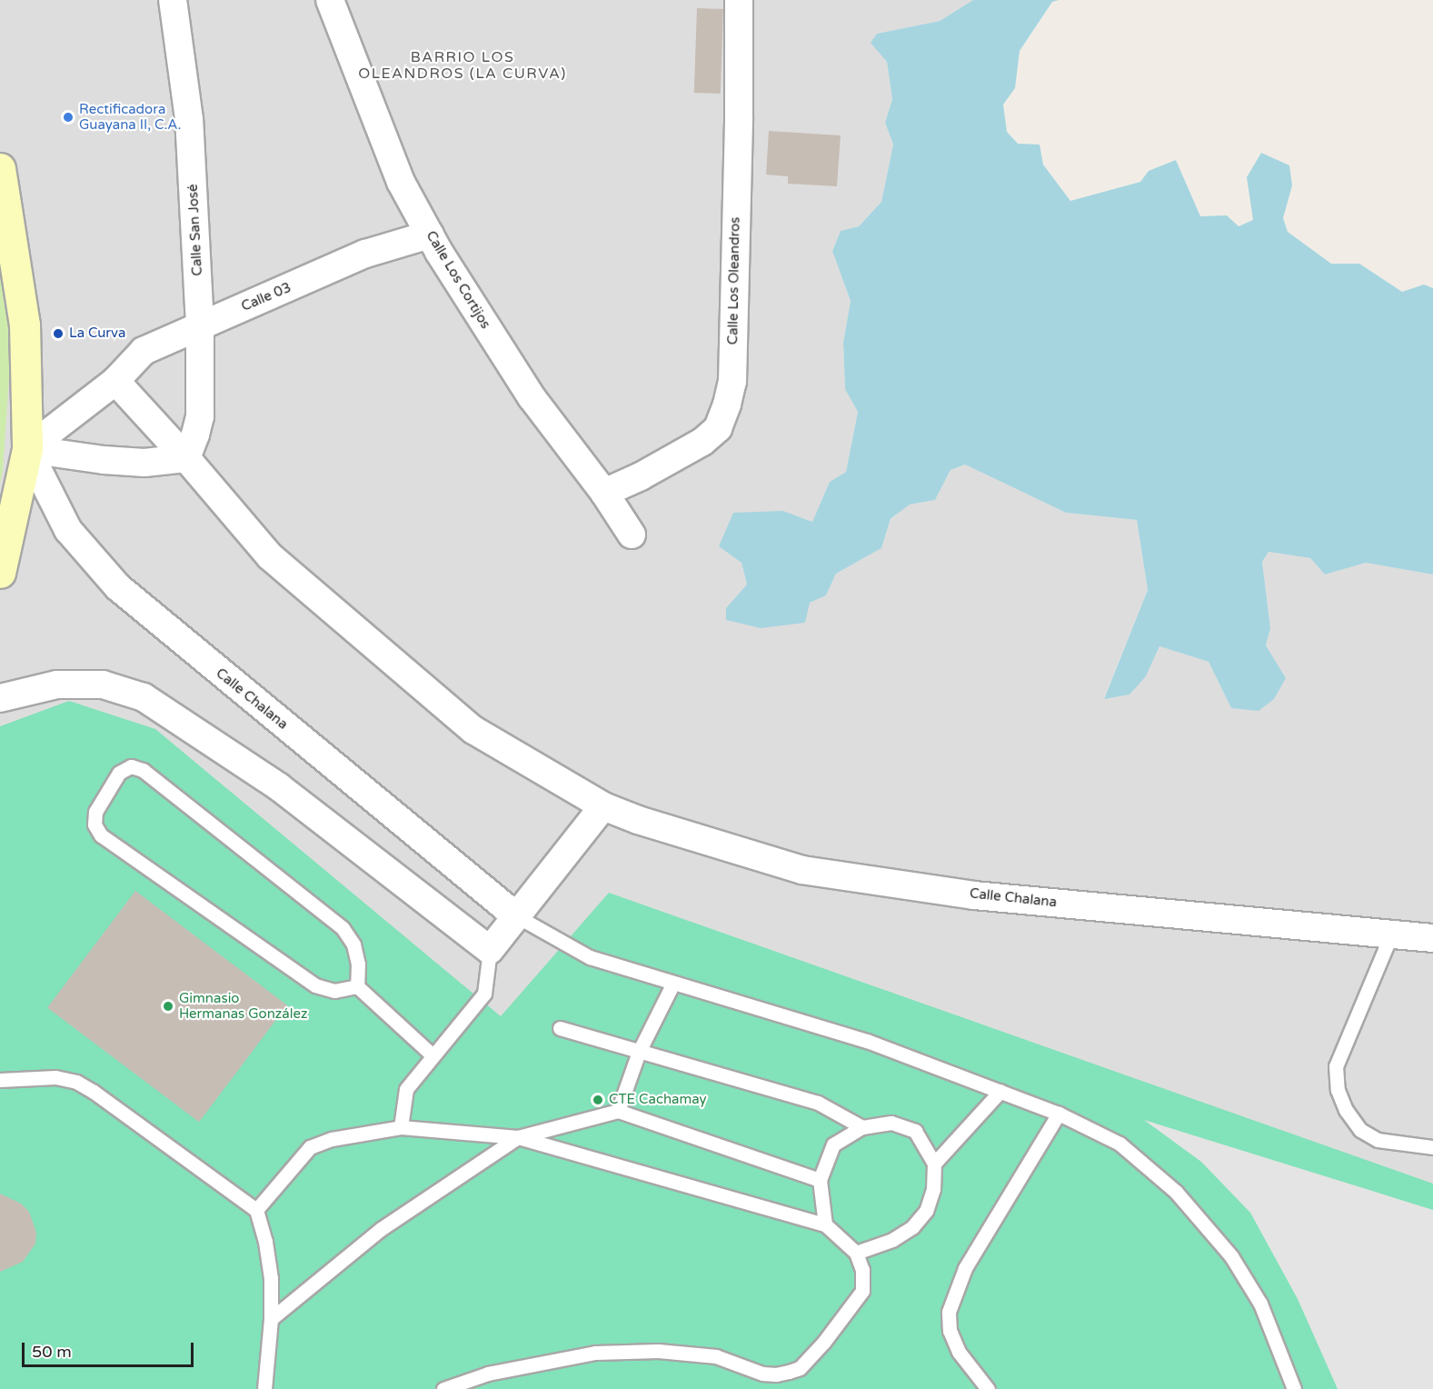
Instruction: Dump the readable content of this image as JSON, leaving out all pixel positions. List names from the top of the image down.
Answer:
{
  "streets": {
    "street": [
      "Calle San José",
      "Calle Los Cortijos",
      "Calle Los Oleandros",
      "Calle 03",
      "Calle Chalana"
    ]
  },
  "crossings": [
    ["Calle San José", "Calle 03"],
    ["Calle San José", "Calle Chalana"],
    ["Calle Los Cortijos", "Calle Los Oleandros"],
    ["Calle Los Cortijos", "Calle 03"],
    ["Calle 03", "Calle Chalana"]
  ],
  "districts": ["BARRIO LOS OLEANDROS (LA CURVA)"],
  "places": [
    "Rectificadora Guayana II, C.A.",
    "La Curva",
    "Gimnasio Hermanas González",
    "CTE Cachamay"
  ],
  "scale_bar": "50 m"
}
